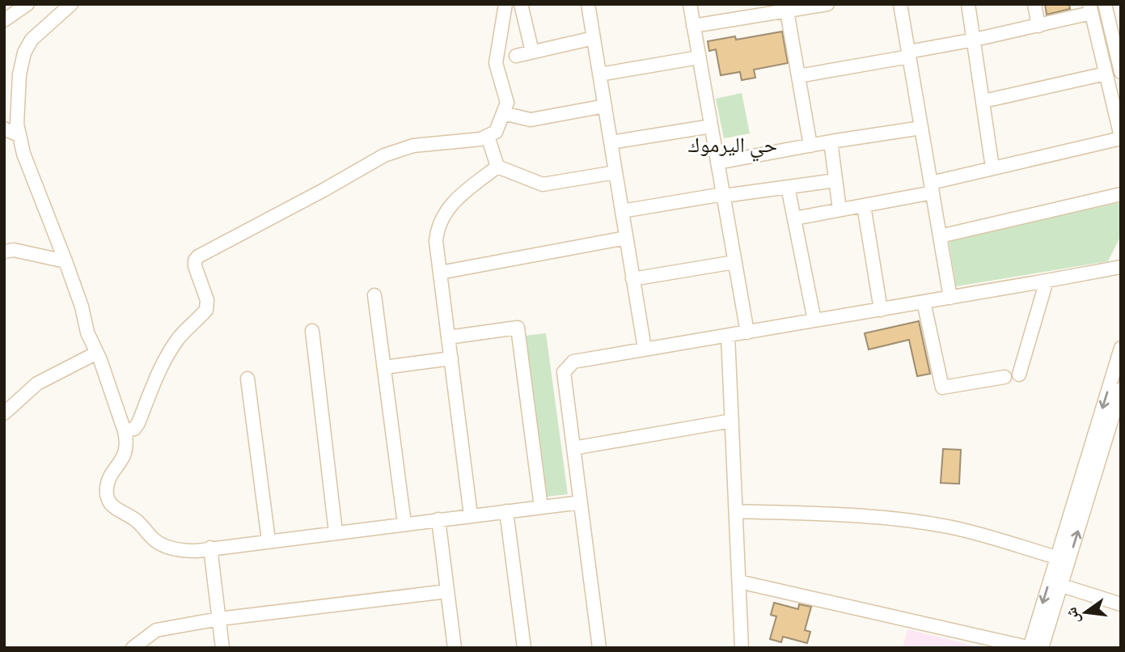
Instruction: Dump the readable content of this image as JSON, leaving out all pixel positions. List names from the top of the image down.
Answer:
{
  "districts": ["حي اليرموك"],
  "north": "left"
}
